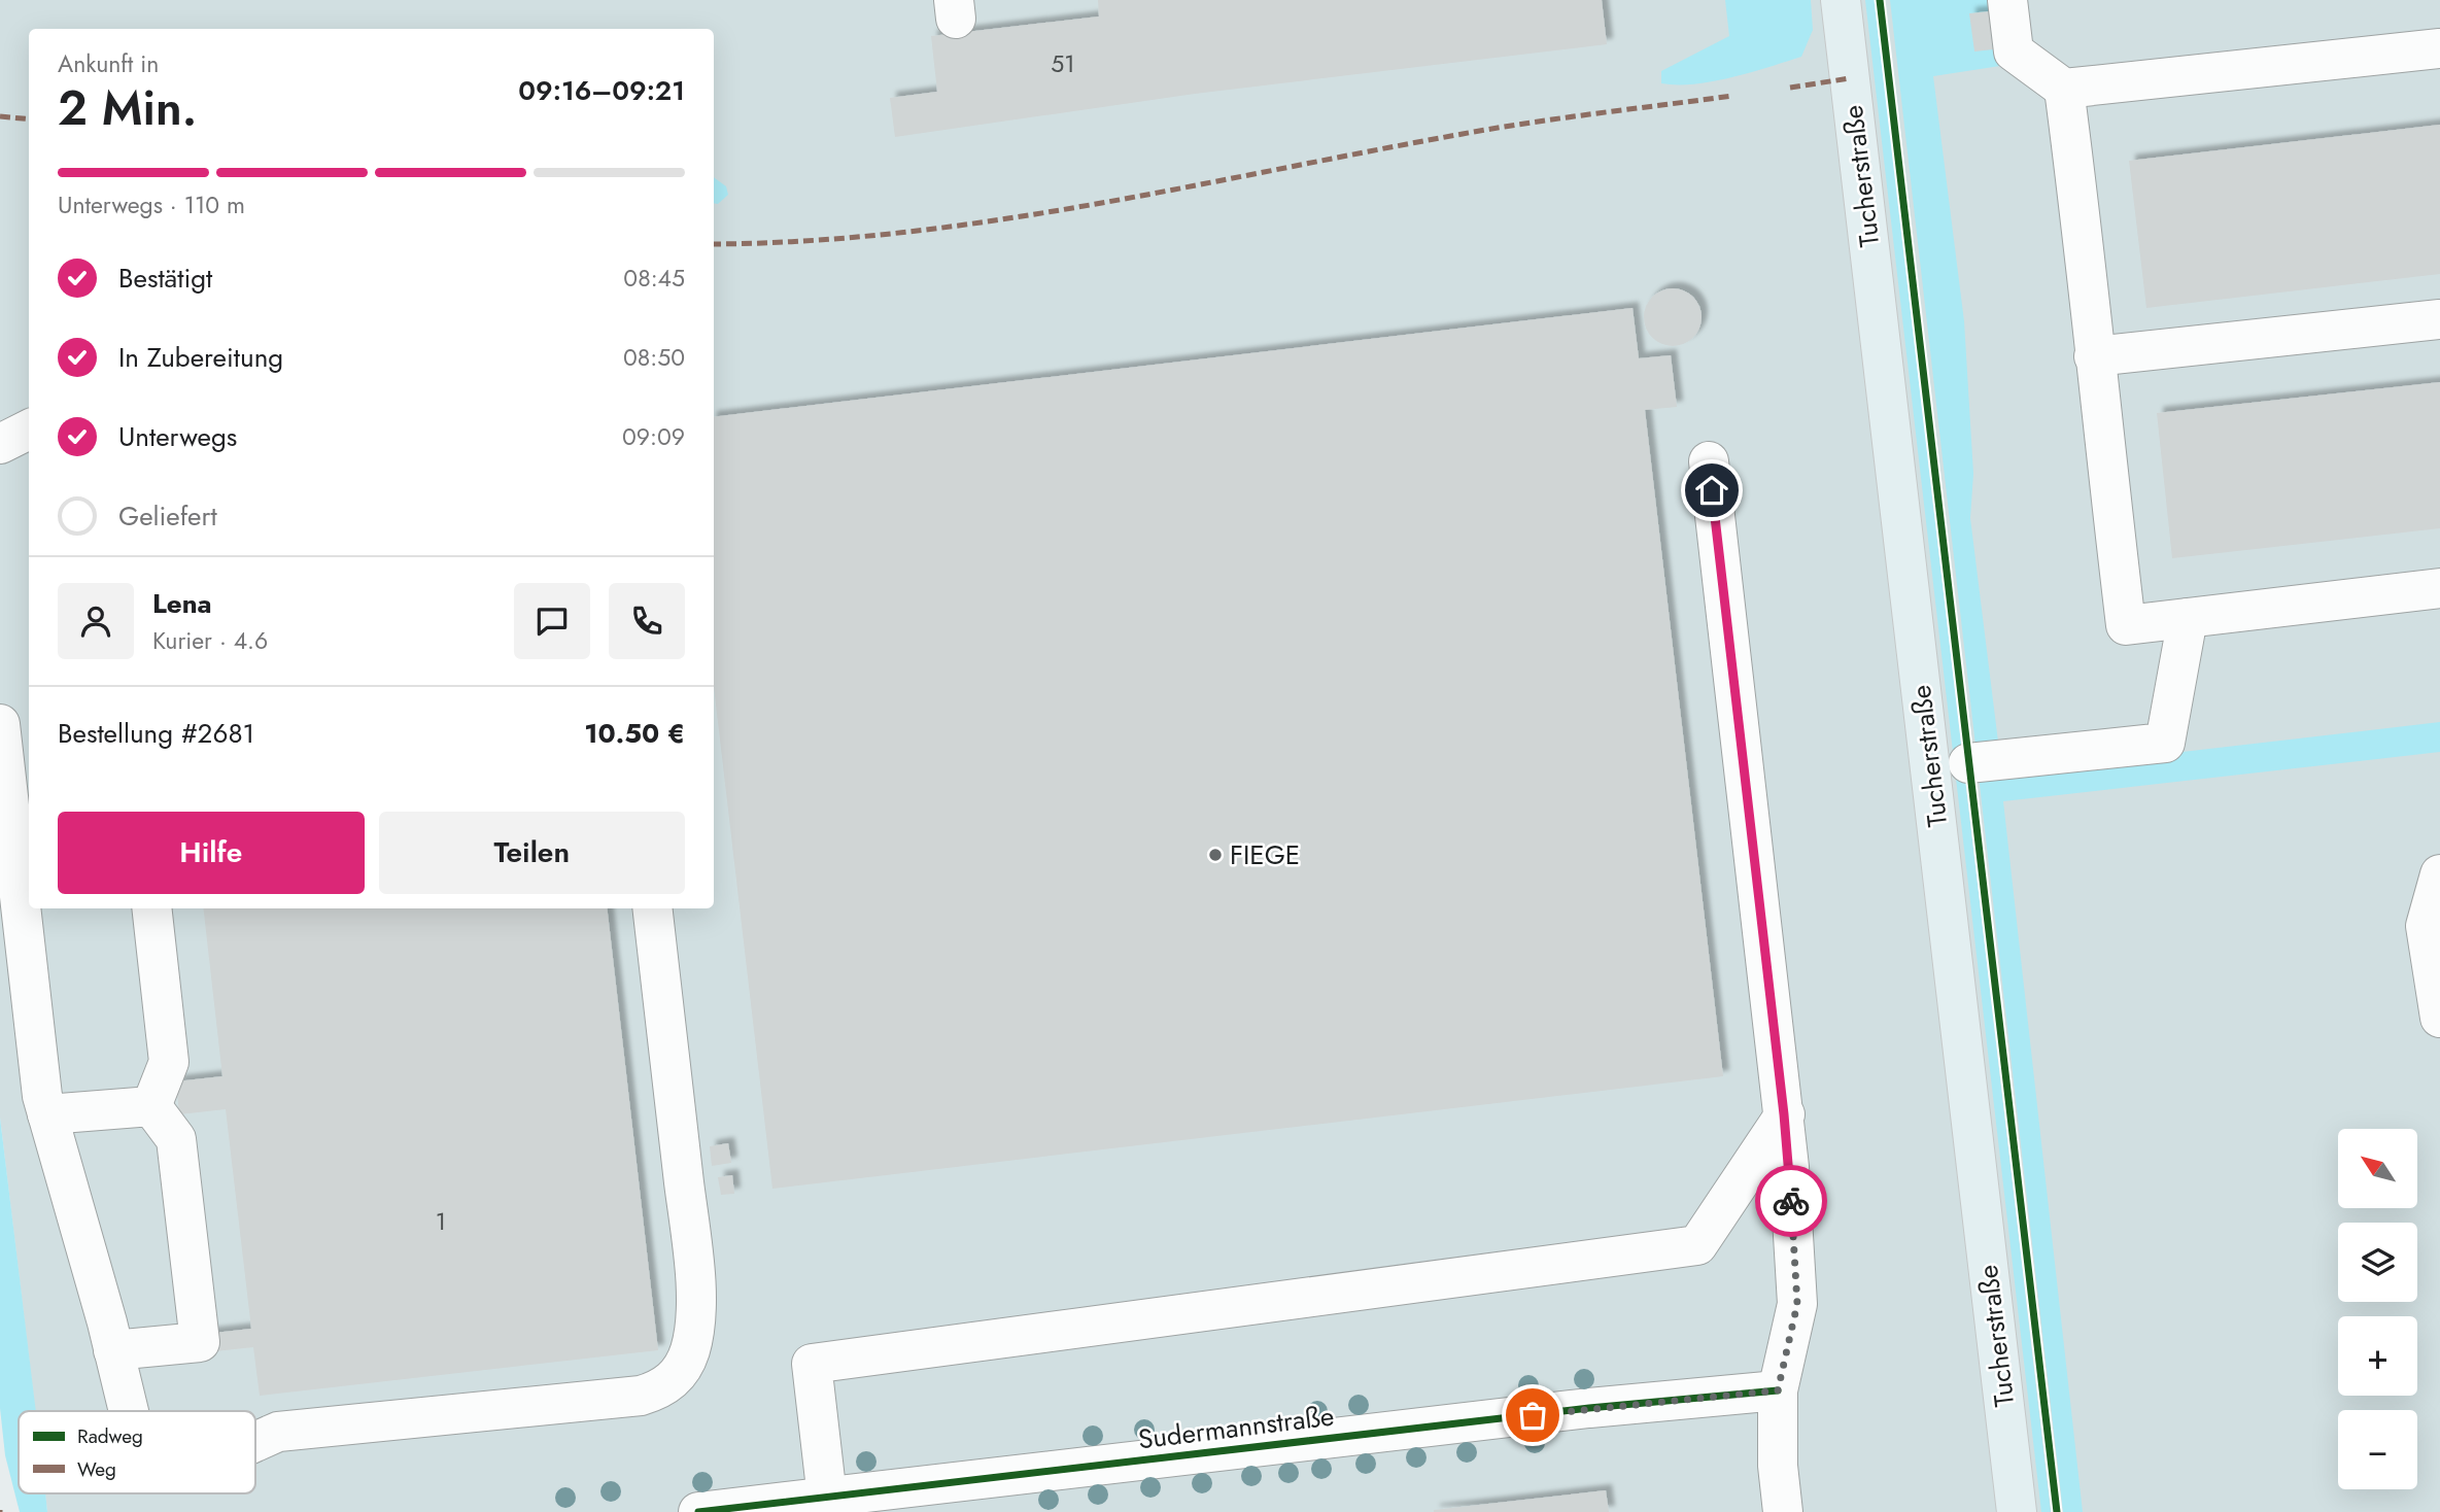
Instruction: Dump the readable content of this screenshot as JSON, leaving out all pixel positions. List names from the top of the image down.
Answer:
{
  "streets": {
    "main road": ["Tucherstraße"],
    "street": ["Sudermannstraße"]
  },
  "places": ["FIEGE"],
  "house_numbers": ["51", "1"],
  "legend": ["Radweg", "Weg"],
  "north": "top left",
  "page": {
    "heading": ["2 Min.", "Ankunft in", "09:16–09:21"],
    "panel": [
      "Lena",
      "Kurier · 4.6",
      "Bestellung #2681",
      "10.50 €"
    ],
    "bar": "Unterwegs · 110 m",
    "list": [
      ["Bestätigt", "08:45"],
      ["In Zubereitung", "08:50"],
      ["Unterwegs", "09:09"],
      "Geliefert"
    ],
    "buttons": ["Hilfe", "Teilen"],
    "map_buttons": ["+", "−"]
  }
}
